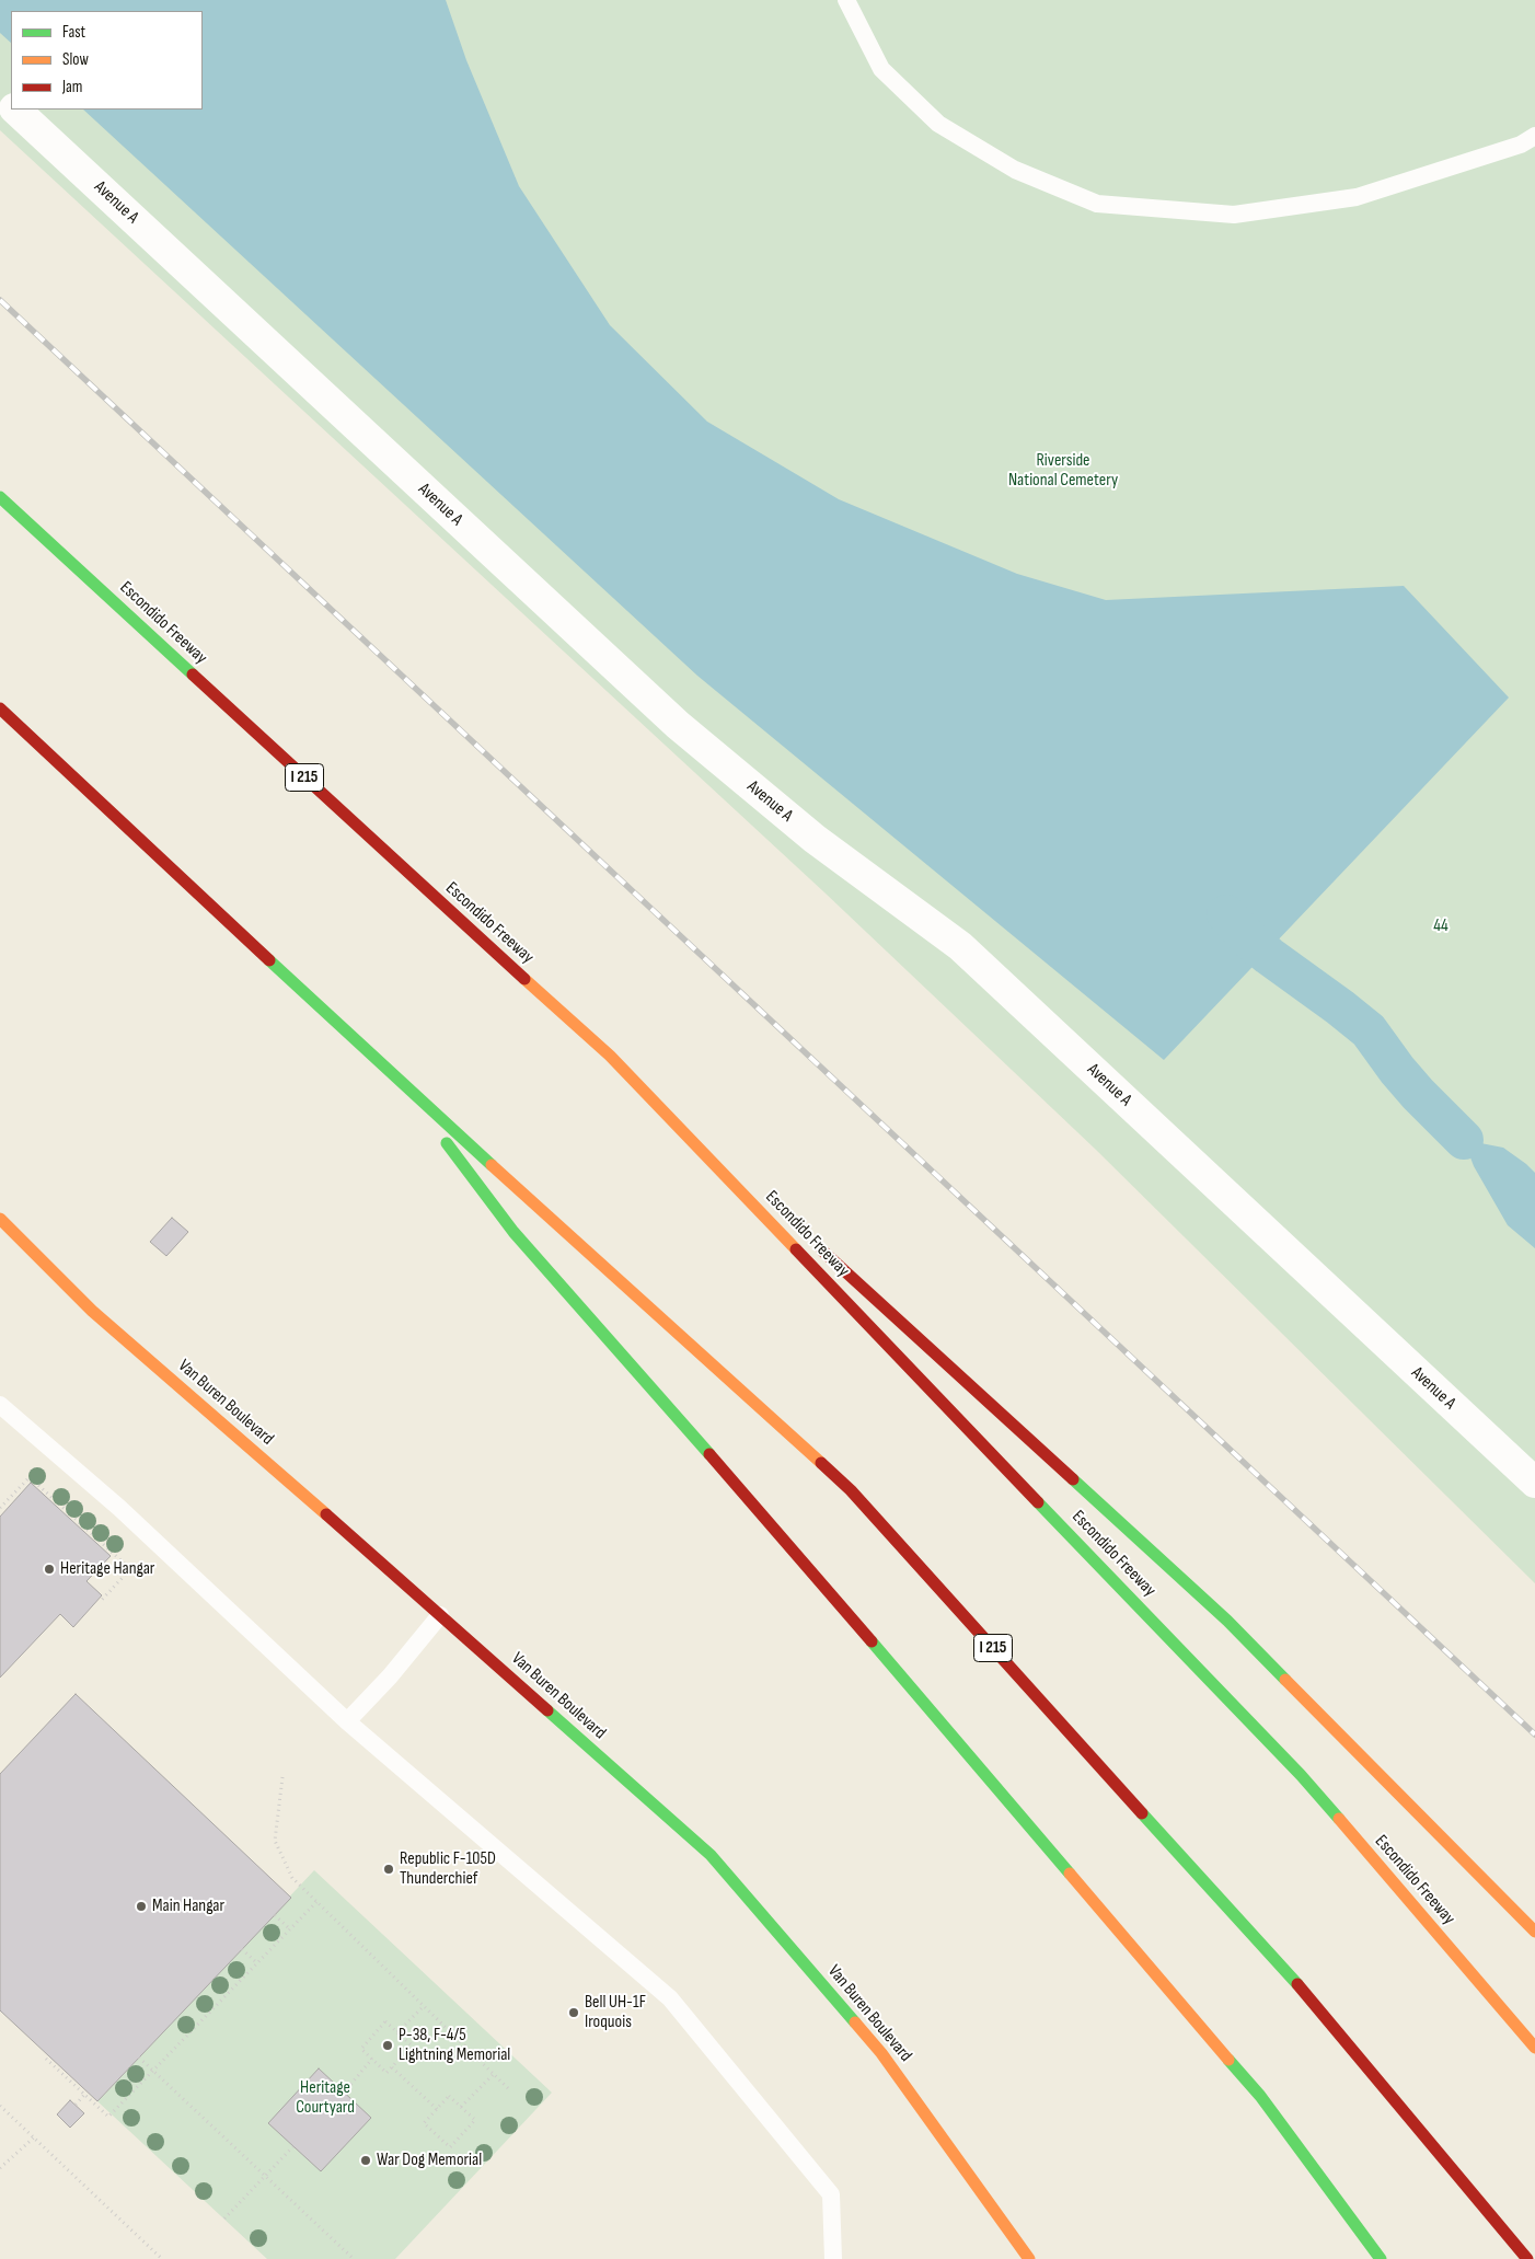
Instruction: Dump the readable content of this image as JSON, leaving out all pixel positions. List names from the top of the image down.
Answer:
{
  "streets": {
    "main road": ["Escondido Freeway", "I 215", "Van Buren Boulevard"],
    "street": ["Avenue A"]
  },
  "parks": ["Riverside National Cemetery", "44", "Heritage Courtyard"],
  "places": [
    "Heritage Hangar",
    "Republic F-105D Thunderchief",
    "Main Hangar",
    "Bell UH-1F Iroquois",
    "P-38, F-4/5 Lightning Memorial",
    "War Dog Memorial"
  ],
  "legend": ["Fast", "Slow", "Jam"]
}
